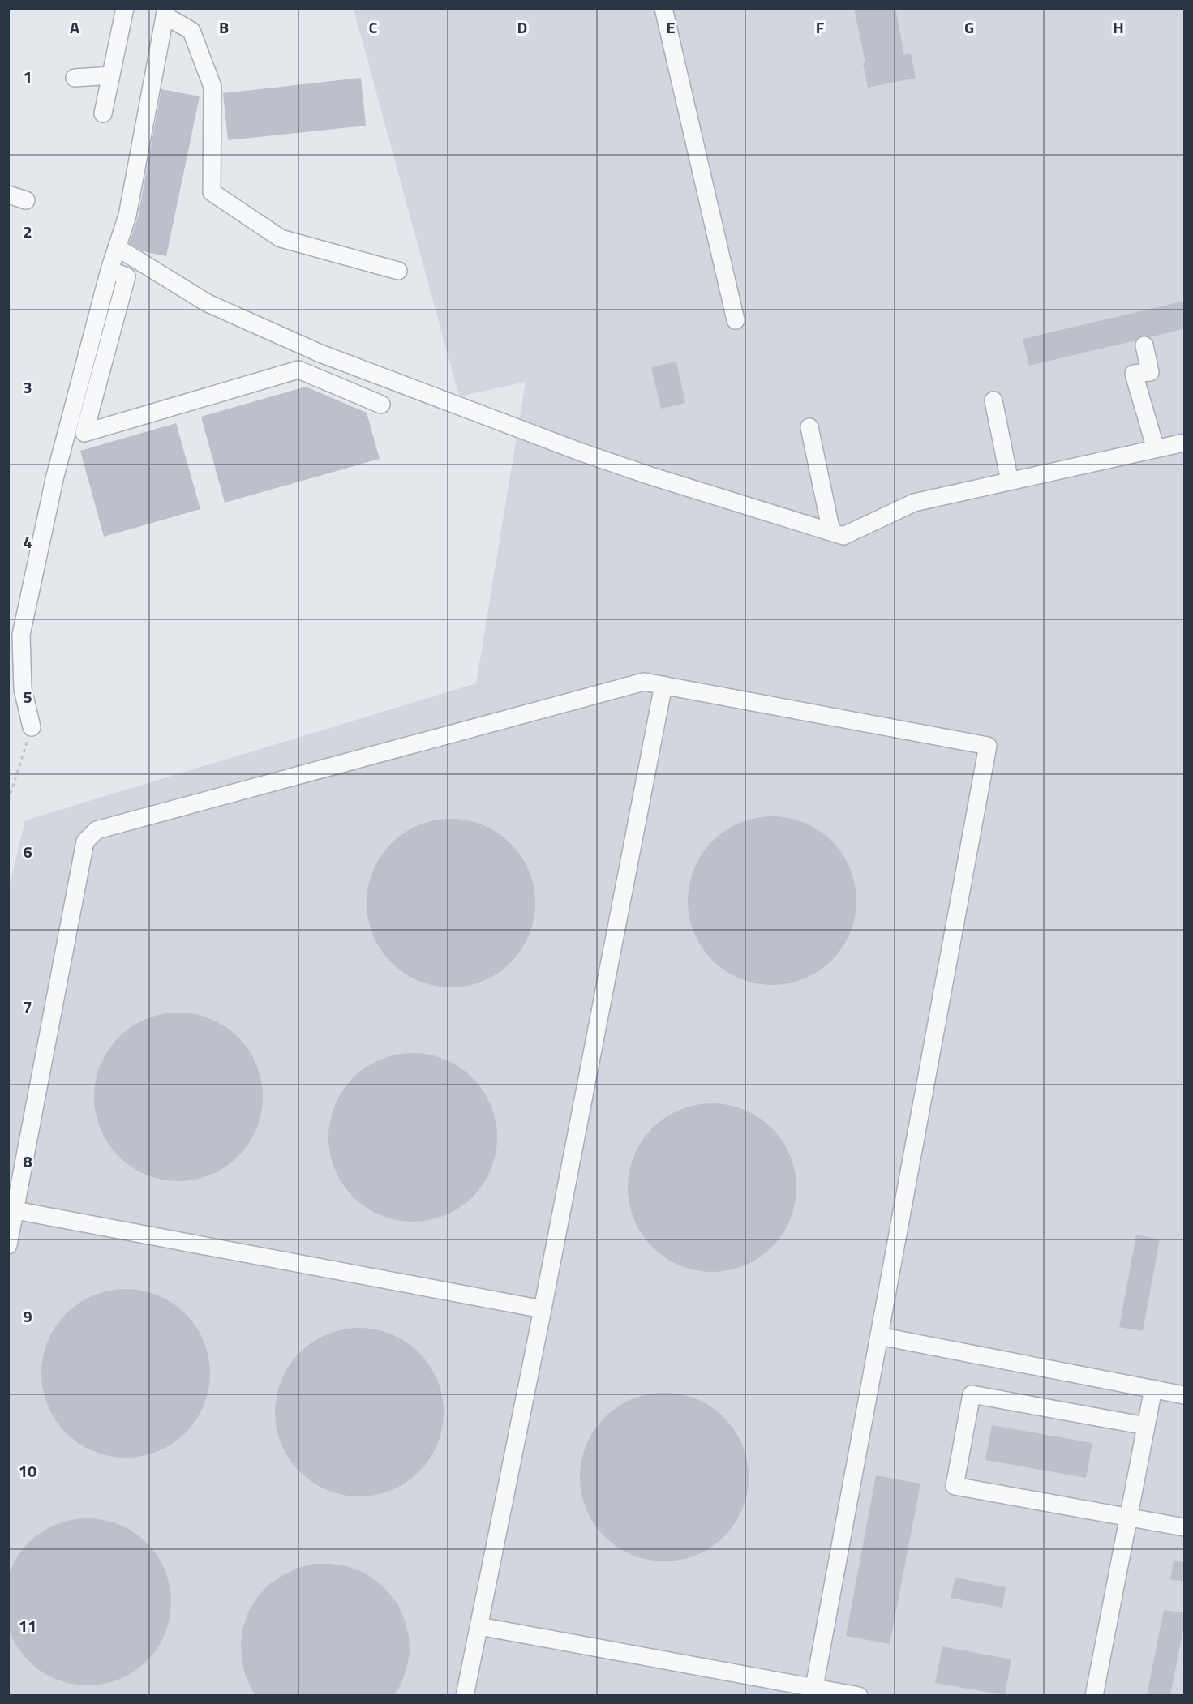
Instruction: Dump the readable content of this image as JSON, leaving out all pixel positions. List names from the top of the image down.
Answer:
{
  "grid": {
    "columns": [
      "A",
      "B",
      "C",
      "D",
      "E",
      "F",
      "G",
      "H"
    ],
    "rows": [
      "1",
      "2",
      "3",
      "4",
      "5",
      "6",
      "7",
      "8",
      "9",
      "10",
      "11"
    ]
  }
}
